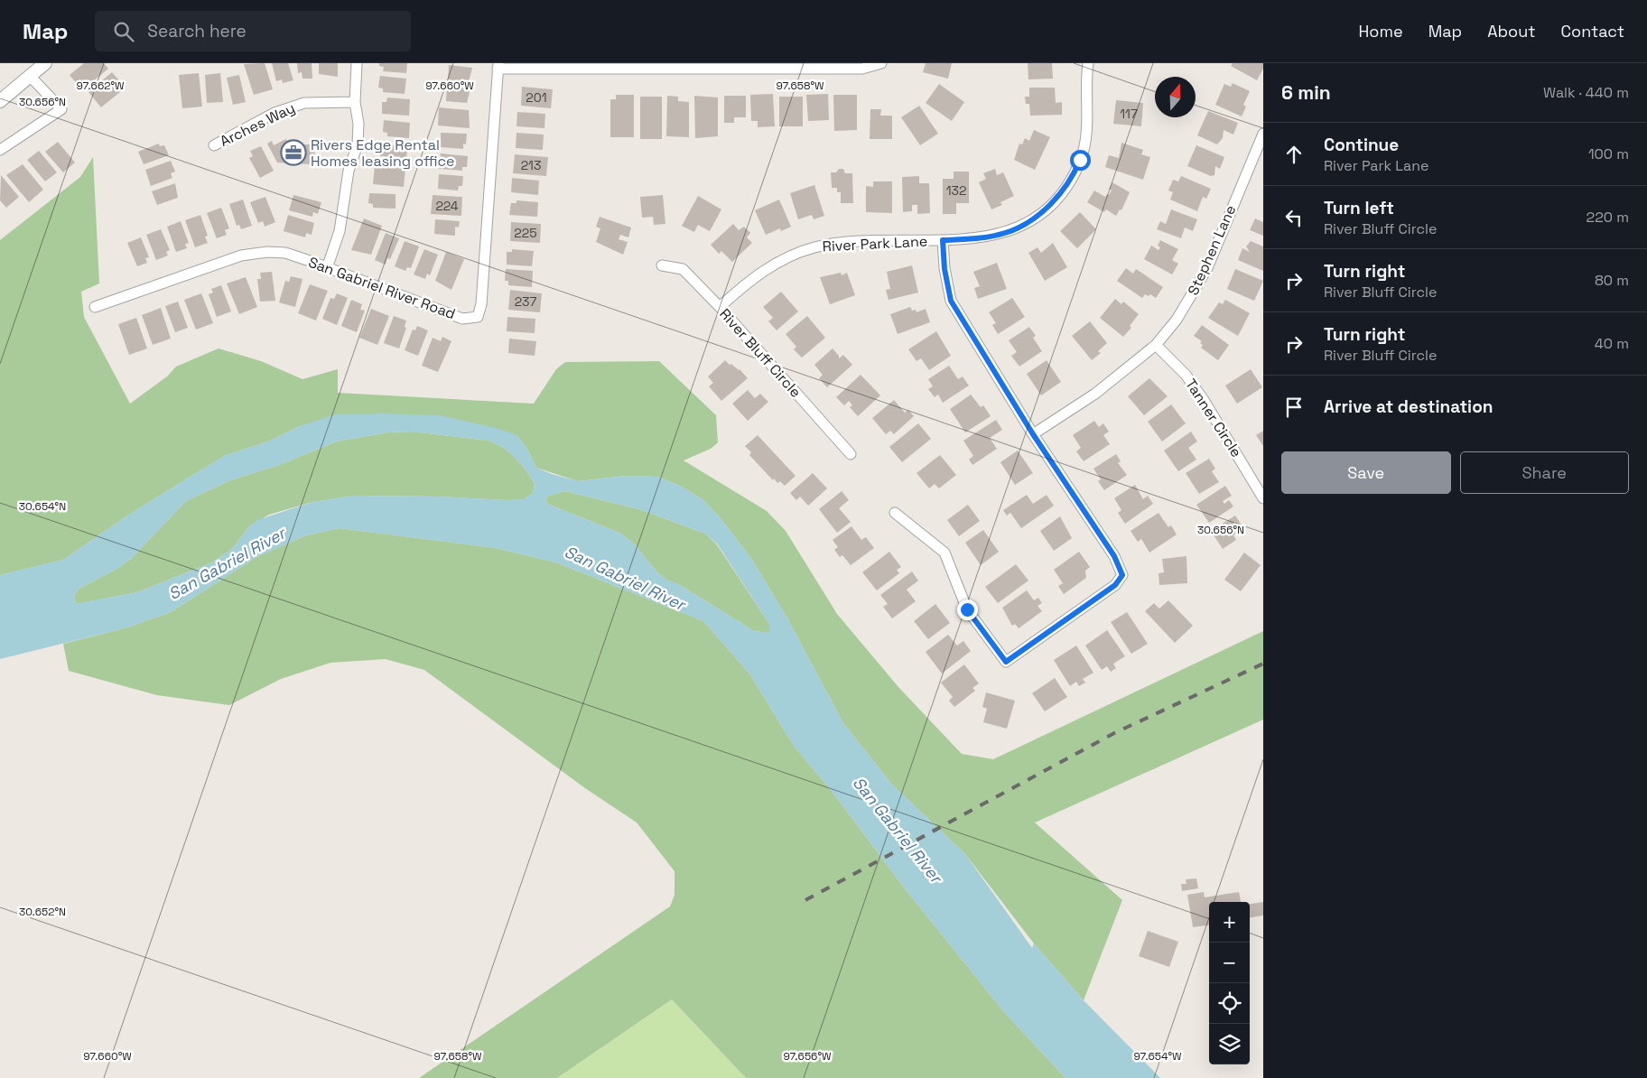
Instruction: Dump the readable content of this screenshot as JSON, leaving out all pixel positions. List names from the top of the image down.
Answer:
{
  "streets": {
    "street": [
      "Arches Way",
      "River Park Lane",
      "Stephen Lane",
      "San Gabriel River Road",
      "River Bluff Circle",
      "Tanner Circle"
    ]
  },
  "crossings": [
    ["River Park Lane", "River Bluff Circle"],
    ["Stephen Lane", "Tanner Circle"]
  ],
  "water": ["San Gabriel River"],
  "places": {
    "office": ["Rivers Edge Rental Homes leasing office"]
  },
  "house_numbers": [
    "201",
    "117",
    "213",
    "132",
    "224",
    "225",
    "237"
  ],
  "north": "top",
  "page": {
    "header": "Map",
    "search": "Search here",
    "nav": [
      "Home",
      "Map",
      "About",
      "Contact"
    ],
    "heading": ["6 min", "Walk · 440 m"],
    "list": [
      ["Continue", "River Park Lane", "100 m"],
      ["Turn left", "River Bluff Circle", "220 m"],
      ["Turn right", "River Bluff Circle", "80 m"],
      ["Turn right", "River Bluff Circle", "40 m"],
      "Arrive at destination"
    ],
    "buttons": ["Save", "Share"],
    "map_buttons": ["+", "−"]
  },
  "coordinates": [
    "97.660°W",
    "97.658°W",
    "97.662°W",
    "30.656°N",
    "30.654°N",
    "30.652°N",
    "97.656°W",
    "97.654°W"
  ]
}
